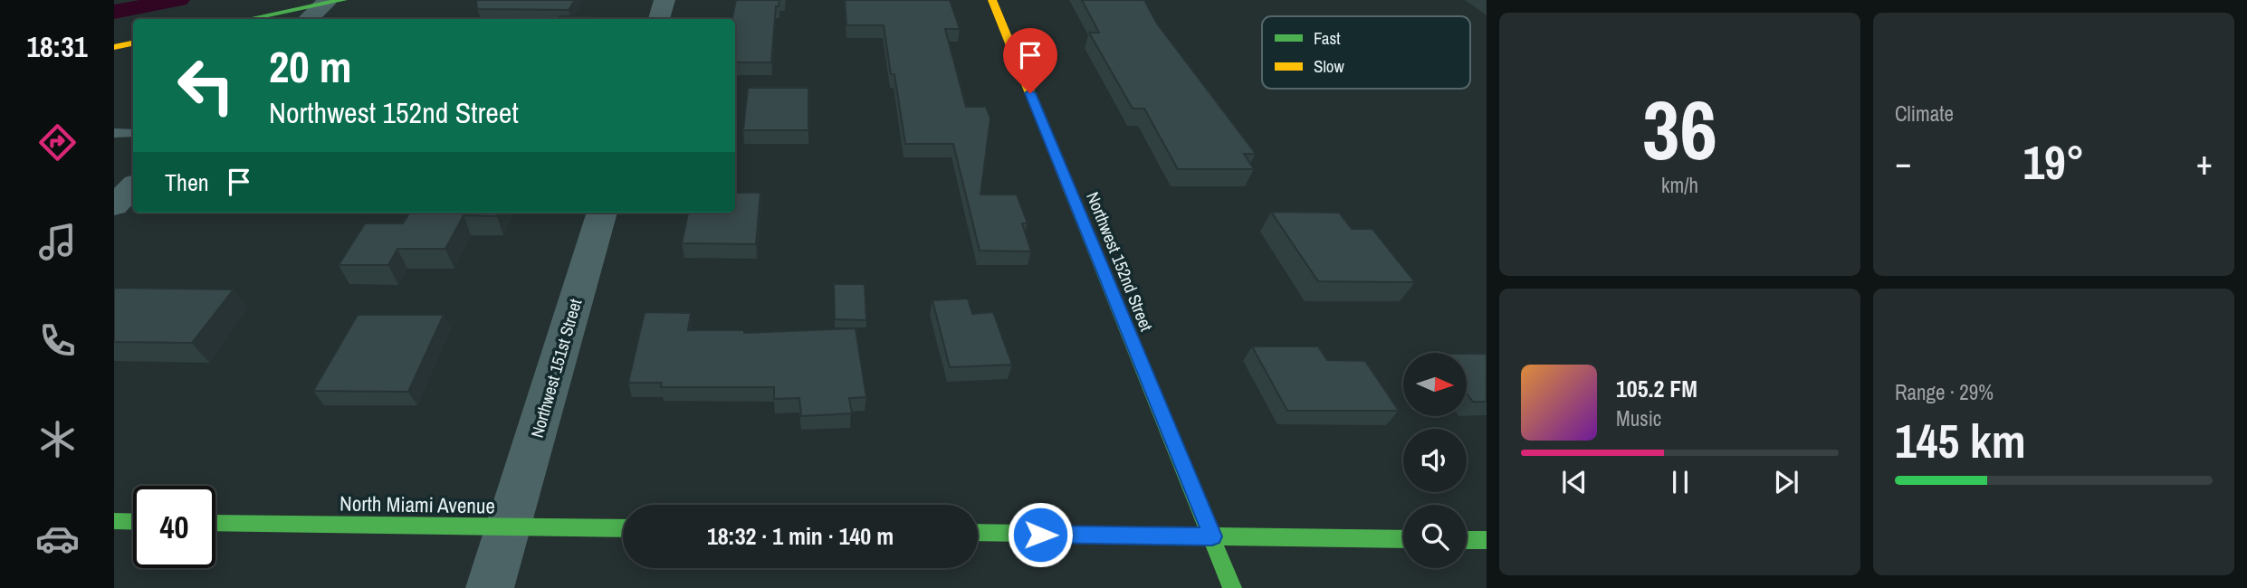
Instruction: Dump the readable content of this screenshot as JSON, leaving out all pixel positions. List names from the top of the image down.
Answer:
{
  "streets": {
    "street": ["Northwest 152nd Street", "Northwest 151st Street", "North Miami Avenue"]
  },
  "crossings": [
    ["Northwest 151st Street", "North Miami Avenue"]
  ],
  "legend": ["Fast", "Slow"],
  "north": "right",
  "page": {
    "tabs": "18:31",
    "tile": [
      ["36", "km/h"],
      "Climate",
      ["Range · 29%", "145 km"]
    ],
    "turn": ["20 m", "Northwest 152nd Street"],
    "heat": ["−", "19°", "+"],
    "then": "Then",
    "song": ["105.2 FM", "Music"],
    "limit": "40",
    "trip": "18:32 · 1 min · 140 m"
  }
}
